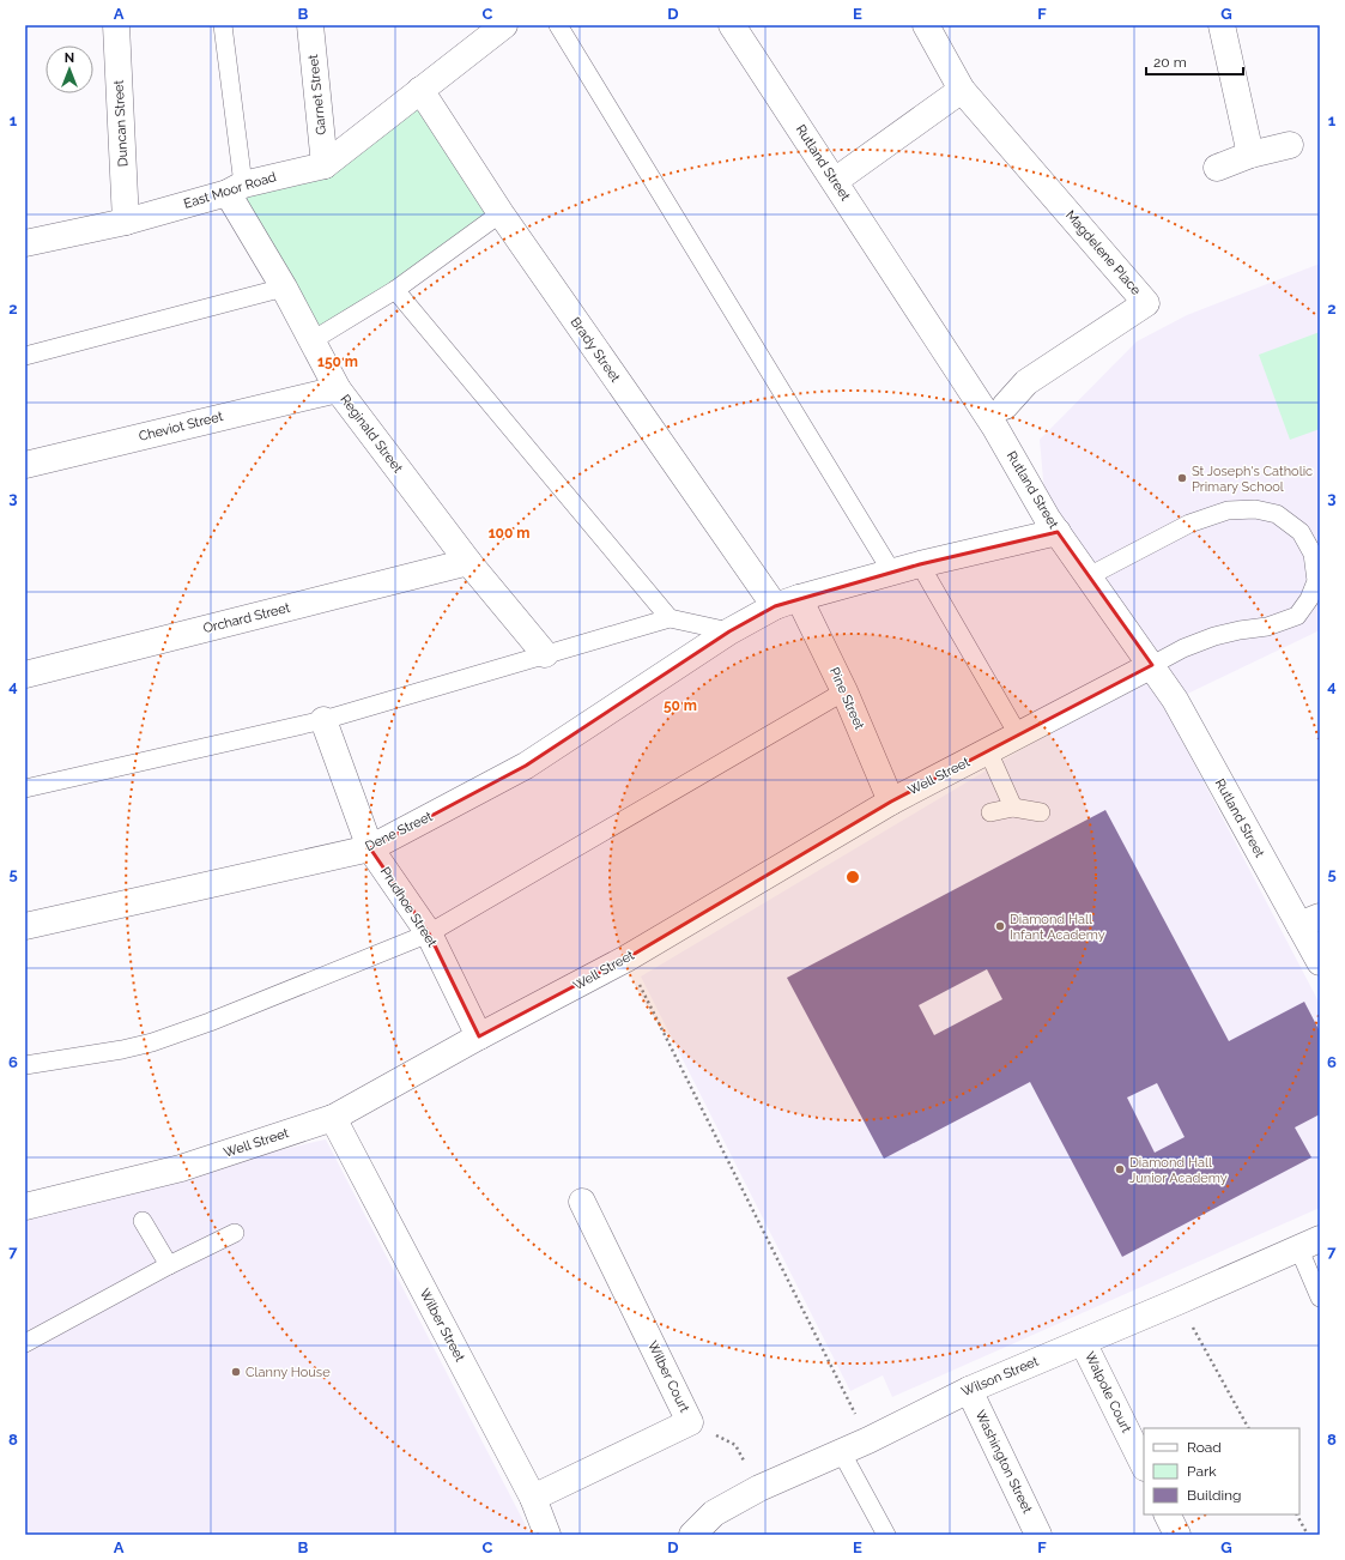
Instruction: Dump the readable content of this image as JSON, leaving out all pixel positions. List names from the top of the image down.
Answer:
{
  "streets": {
    "street": [
      "Garnet Street",
      "Duncan Street",
      "Rutland Street",
      "East Moor Road",
      "Magdelene Place",
      "Brady Street",
      "Cheviot Street",
      "Reginald Street",
      "Orchard Street",
      "Pine Street",
      "Well Street",
      "Dene Street",
      "Prudhoe Street",
      "Wilber Street",
      "Wilber Court",
      "Wilson Street",
      "Walpole Court",
      "Washington Street"
    ]
  },
  "crossings": [
    ["Garnet Street", "East Moor Road"],
    ["Duncan Street", "East Moor Road"],
    ["Rutland Street", "Well Street"],
    ["Rutland Street", "Dene Street"],
    ["East Moor Road", "Brady Street"],
    ["East Moor Road", "Reginald Street"],
    ["Brady Street", "Pine Street"],
    ["Brady Street", "Dene Street"],
    ["Cheviot Street", "Reginald Street"],
    ["Reginald Street", "Orchard Street"],
    ["Pine Street", "Well Street"],
    ["Pine Street", "Dene Street"],
    ["Well Street", "Prudhoe Street"],
    ["Well Street", "Wilber Street"],
    ["Dene Street", "Prudhoe Street"],
    ["Wilber Street", "Wilber Court"],
    ["Wilson Street", "Walpole Court"],
    ["Wilson Street", "Washington Street"]
  ],
  "places": [
    "St Joseph's Catholic Primary School",
    "Diamond Hall Infant Academy",
    "Diamond Hall Junior Academy",
    "Clanny House"
  ],
  "legend": ["Road", "Park", "Building"],
  "scale_bar": "20 m",
  "north": "top",
  "grid": {
    "columns": [
      "A",
      "B",
      "C",
      "D",
      "E",
      "F",
      "G"
    ],
    "rows": [
      "1",
      "2",
      "3",
      "4",
      "5",
      "6",
      "7",
      "8"
    ]
  },
  "rings": ["150 m", "100 m", "50 m"]
}
